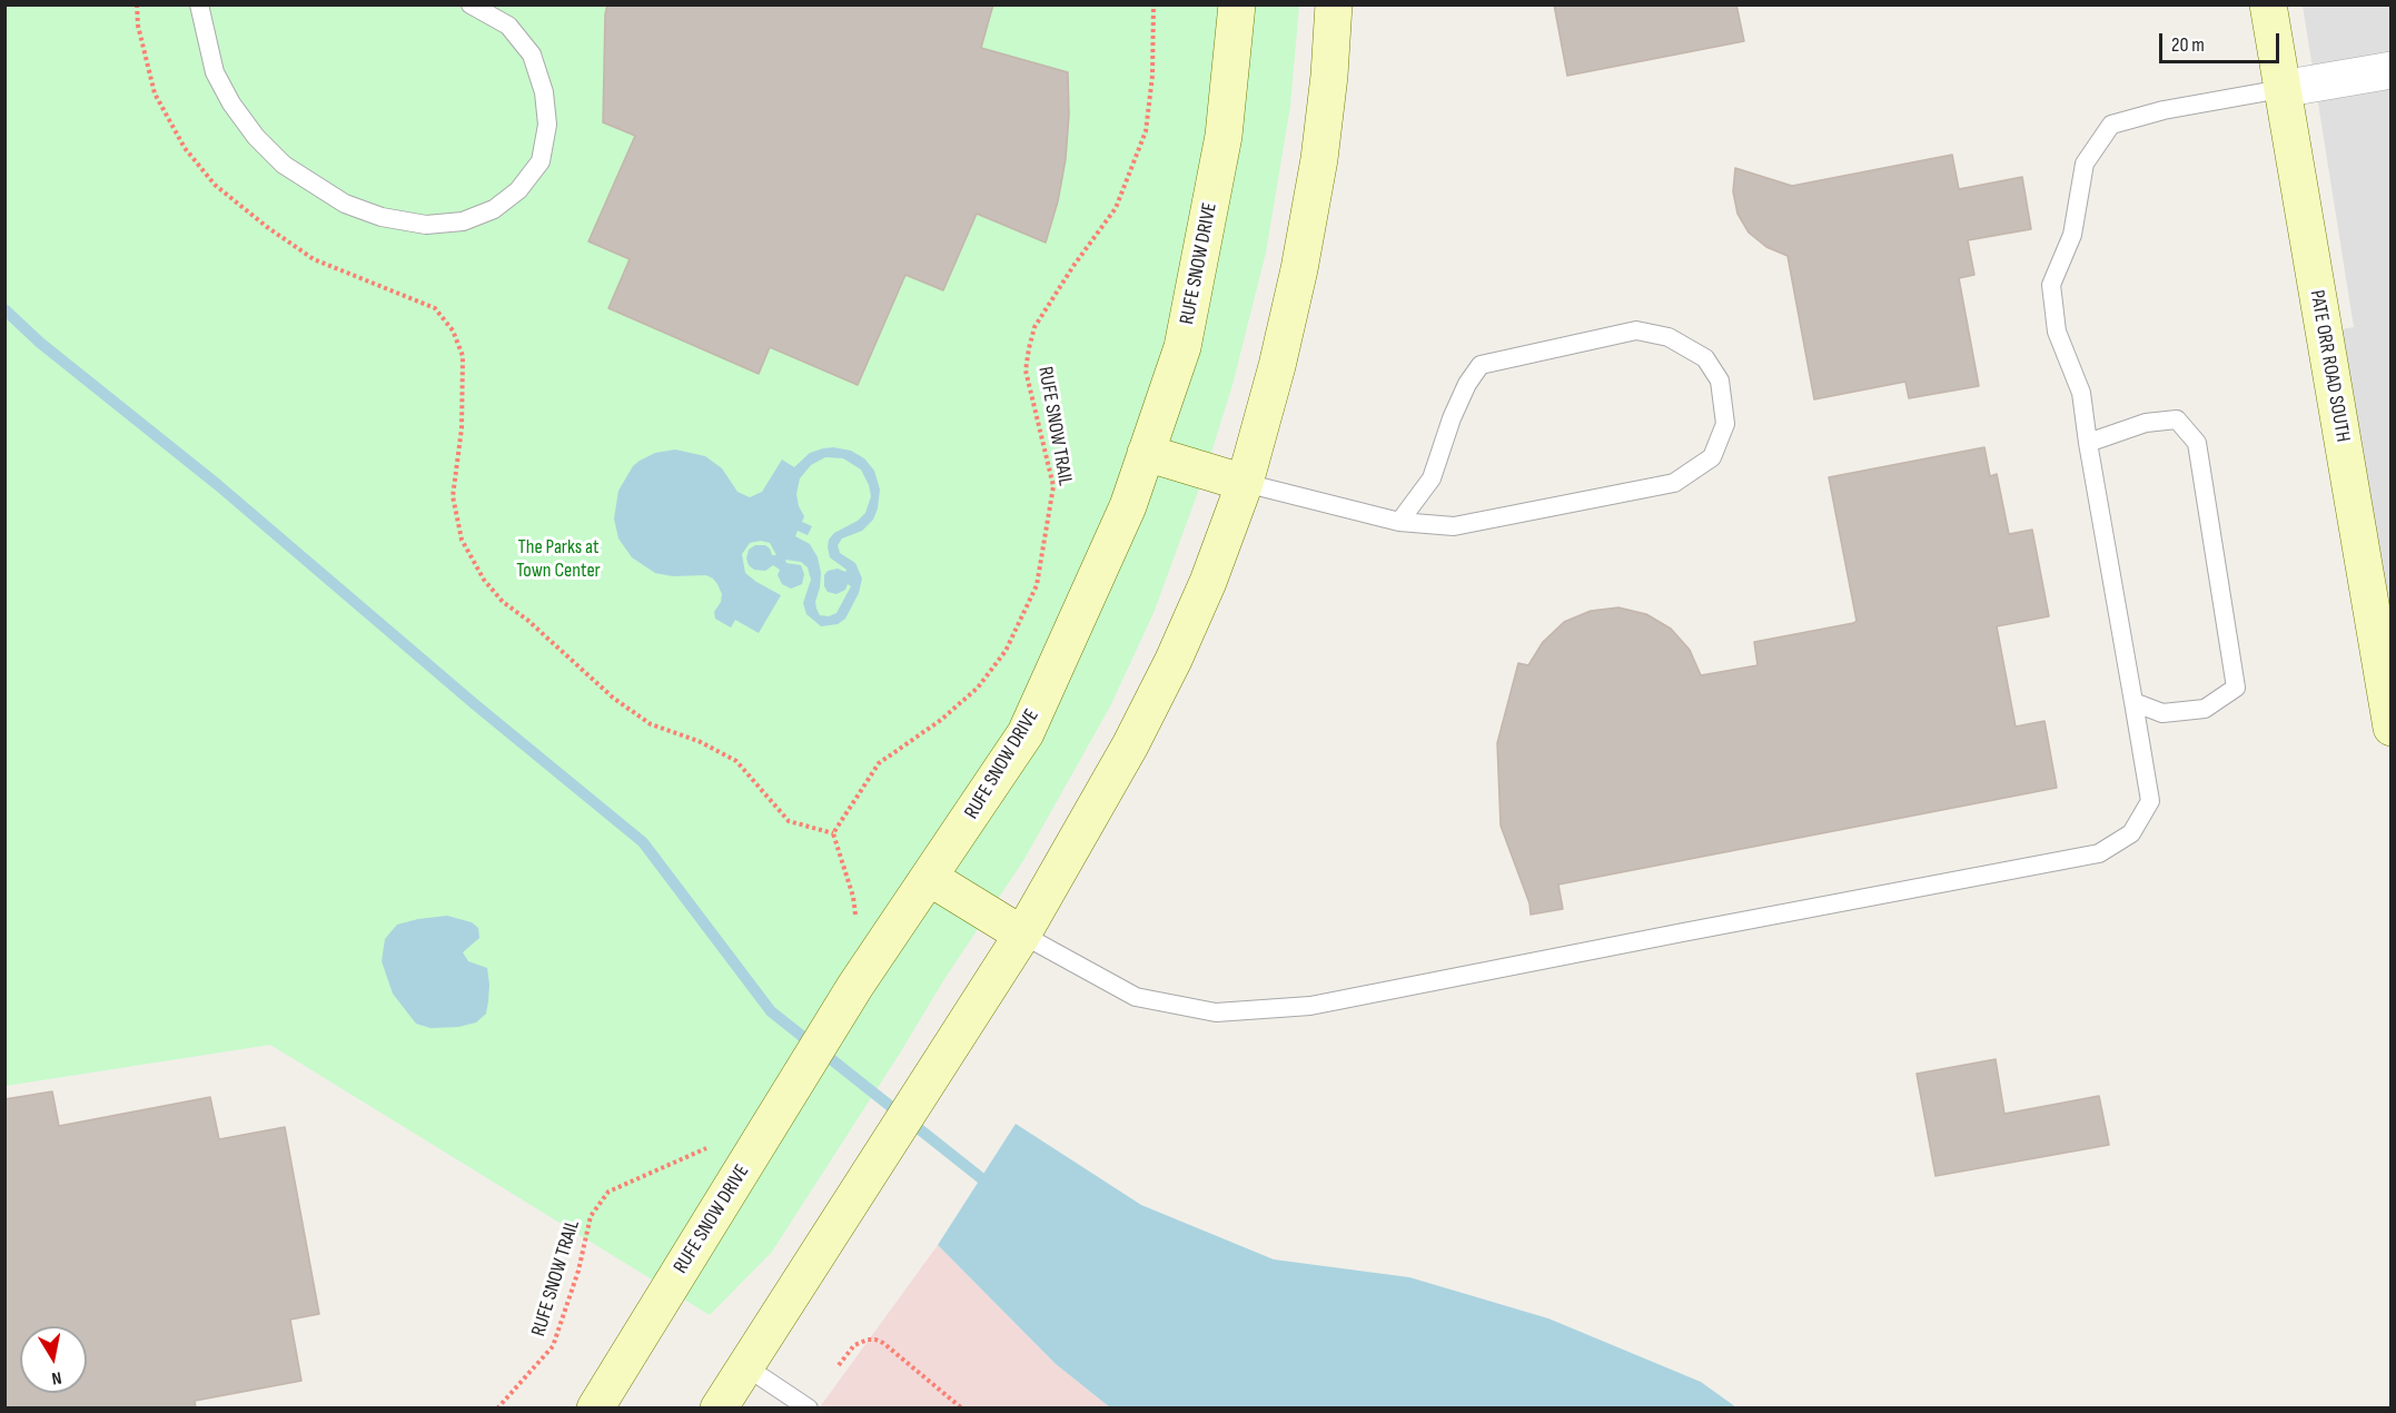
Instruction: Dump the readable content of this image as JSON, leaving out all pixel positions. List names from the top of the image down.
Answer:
{
  "streets": {
    "main road": ["RUFE SNOW DRIVE", "PATE ORR ROAD SOUTH"],
    "path": ["RUFE SNOW TRAIL"]
  },
  "parks": ["The Parks at Town Center"],
  "scale_bar": "20 m",
  "north": "bottom"
}
